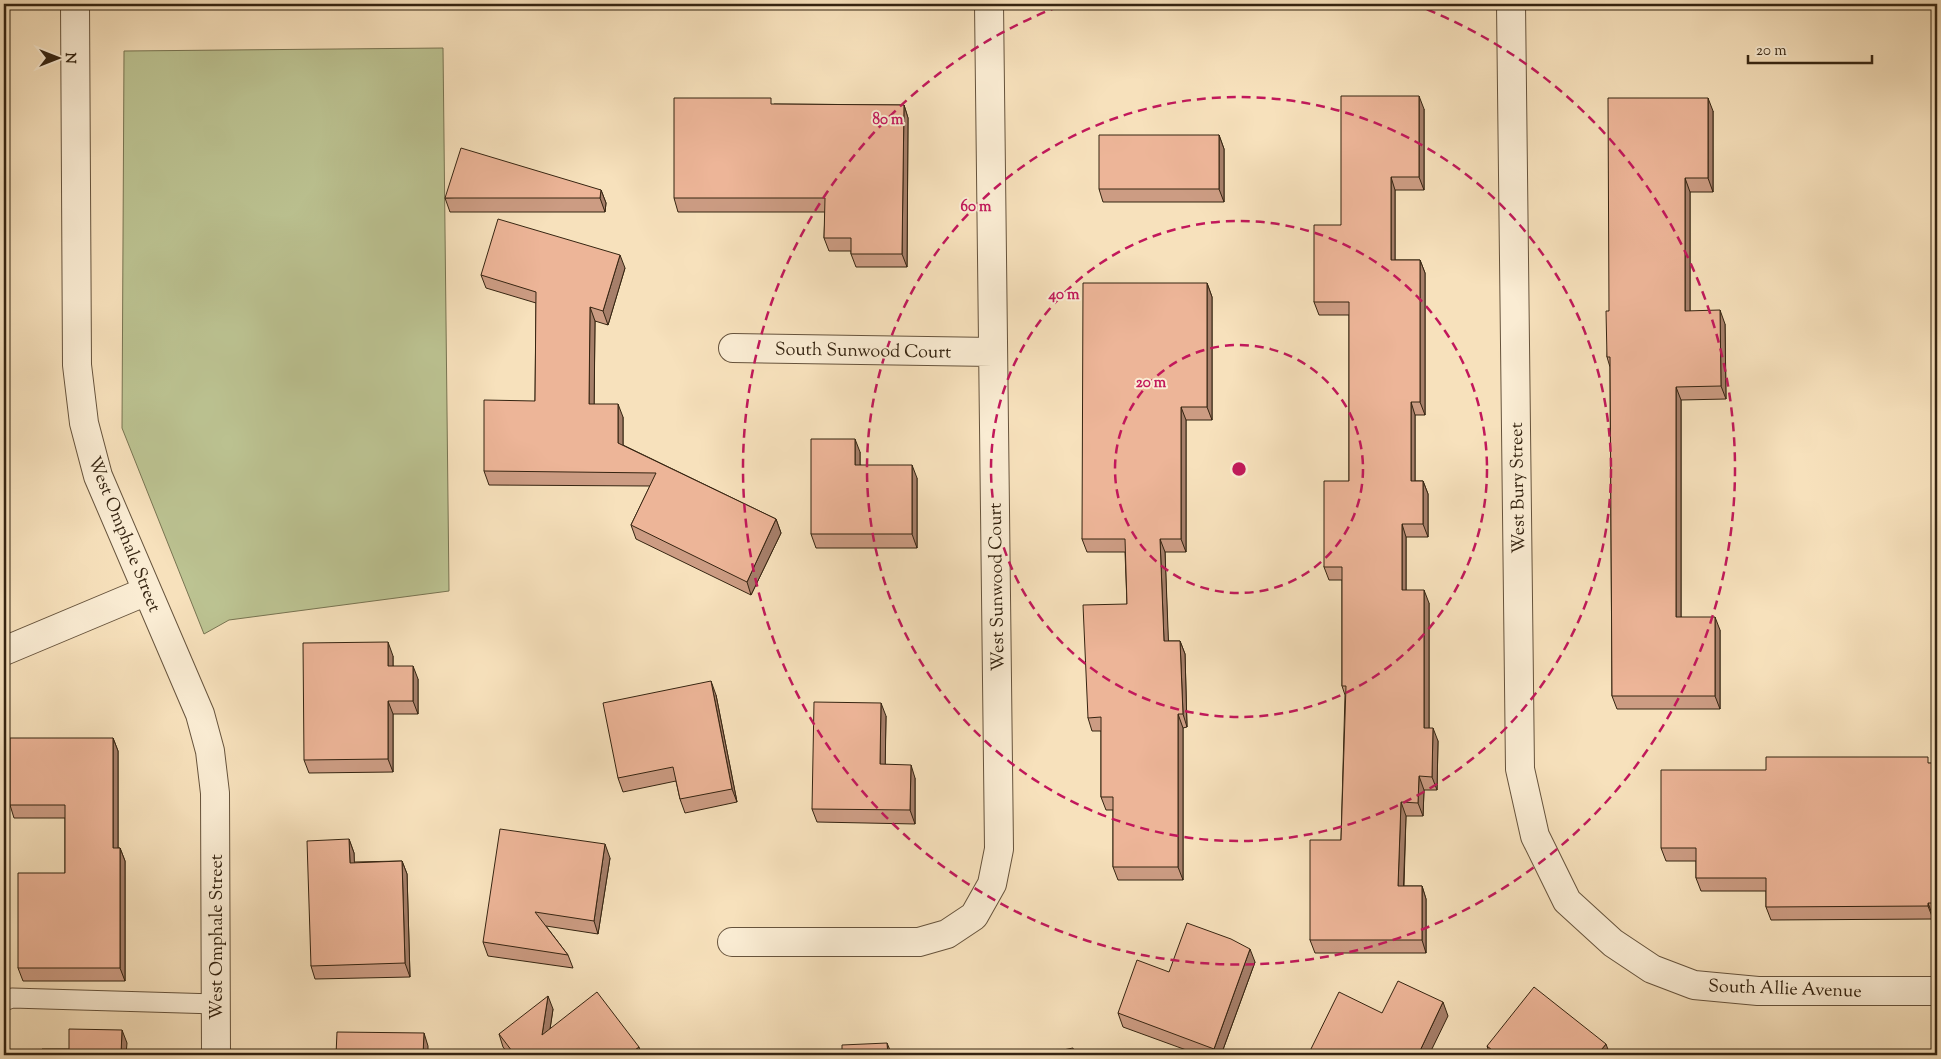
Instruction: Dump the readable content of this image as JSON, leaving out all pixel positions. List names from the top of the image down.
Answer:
{
  "streets": {
    "street": [
      "South Sunwood Court",
      "West Bury Street",
      "West Omphale Street",
      "West Sunwood Court",
      "South Allie Avenue"
    ]
  },
  "crossings": [
    ["South Sunwood Court", "West Sunwood Court"],
    ["West Bury Street", "South Allie Avenue"]
  ],
  "scale_bar": "20 m",
  "north": "right",
  "rings": [
    "80 m",
    "60 m",
    "40 m",
    "20 m"
  ]
}
